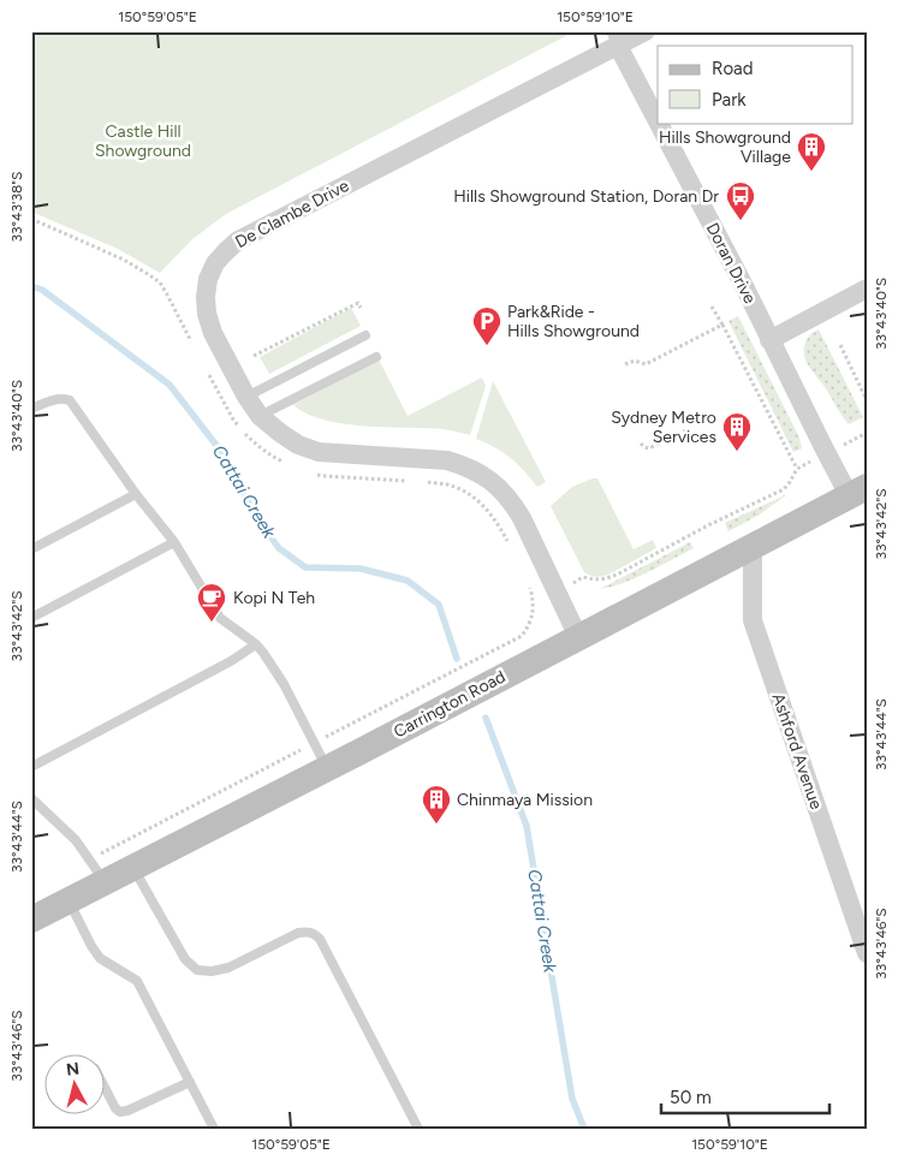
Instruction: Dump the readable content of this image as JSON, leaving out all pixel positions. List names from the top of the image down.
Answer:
{
  "streets": {
    "main road": ["Carrington Road"],
    "street": ["De Clambe Drive", "Doran Drive", "Ashford Avenue"]
  },
  "crossings": [
    ["De Clambe Drive", "Doran Drive"],
    ["De Clambe Drive", "Carrington Road"],
    ["Doran Drive", "Carrington Road"],
    ["Carrington Road", "Ashford Avenue"]
  ],
  "water": ["Cattai Creek"],
  "parks": ["Castle Hill Showground"],
  "places": {
    "building": ["Hills Showground Village", "Sydney Metro Services", "Chinmaya Mission"],
    "bus stop": ["Hills Showground Station, Doran Dr"],
    "parking": ["Park&Ride - Hills Showground"],
    "cafe": ["Kopi N Teh"]
  },
  "legend": ["Road", "Park"],
  "scale_bar": "50 m",
  "north": "top",
  "coordinates": [
    "150°59'05\"E",
    "150°59'10\"E",
    "33°43'38\"S",
    "33°43'40\"S",
    "33°43'42\"S",
    "33°43'44\"S",
    "33°43'46\"S"
  ]
}
